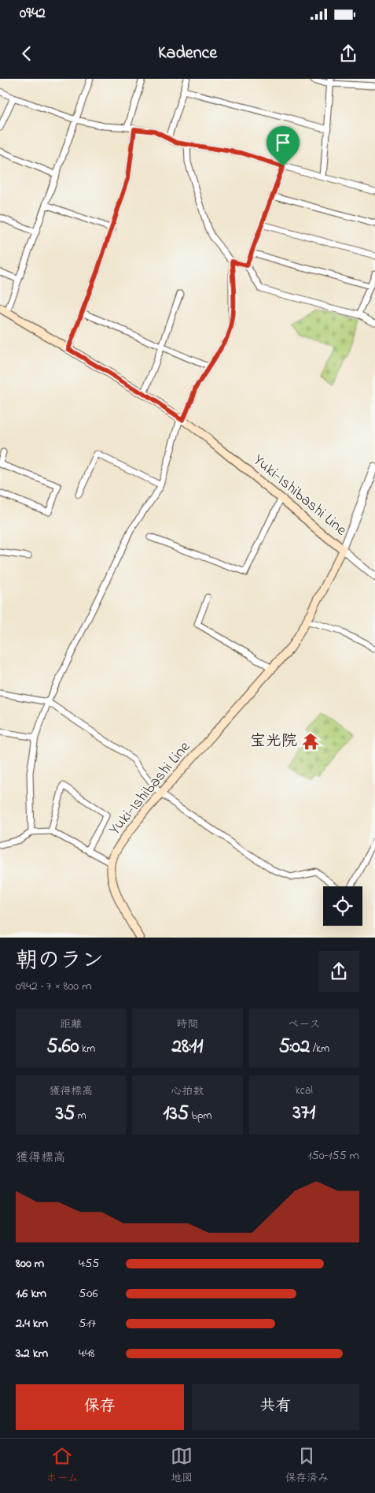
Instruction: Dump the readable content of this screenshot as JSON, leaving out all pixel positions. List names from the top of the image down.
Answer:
{
  "streets": {
    "main road": ["Yuki-Ishibashi Line"]
  },
  "places": {
    "temple": ["宝光院"]
  },
  "page": {
    "status": "09:42",
    "header": "Kadence",
    "heading": ["朝のラン", "09:42 · 7 × 800 m"],
    "stats": [
      ["距離", "5.60 km"],
      ["時間", "28:11"],
      ["ペース", "5:02 /km"],
      ["獲得標高", "35 m"],
      ["心拍数", "135 bpm"],
      ["kcal", "371"]
    ],
    "chart": ["獲得標高", "150–155 m"],
    "list": [
      {
        "name": "800 m",
        "note": "4:55"
      },
      {
        "name": "1.6 km",
        "note": "5:06"
      },
      {
        "name": "2.4 km",
        "note": "5:17"
      },
      {
        "name": "3.2 km",
        "note": "4:48"
      }
    ],
    "buttons": ["保存", "共有"],
    "tabs": ["ホーム", "地図", "保存済み"]
  }
}
